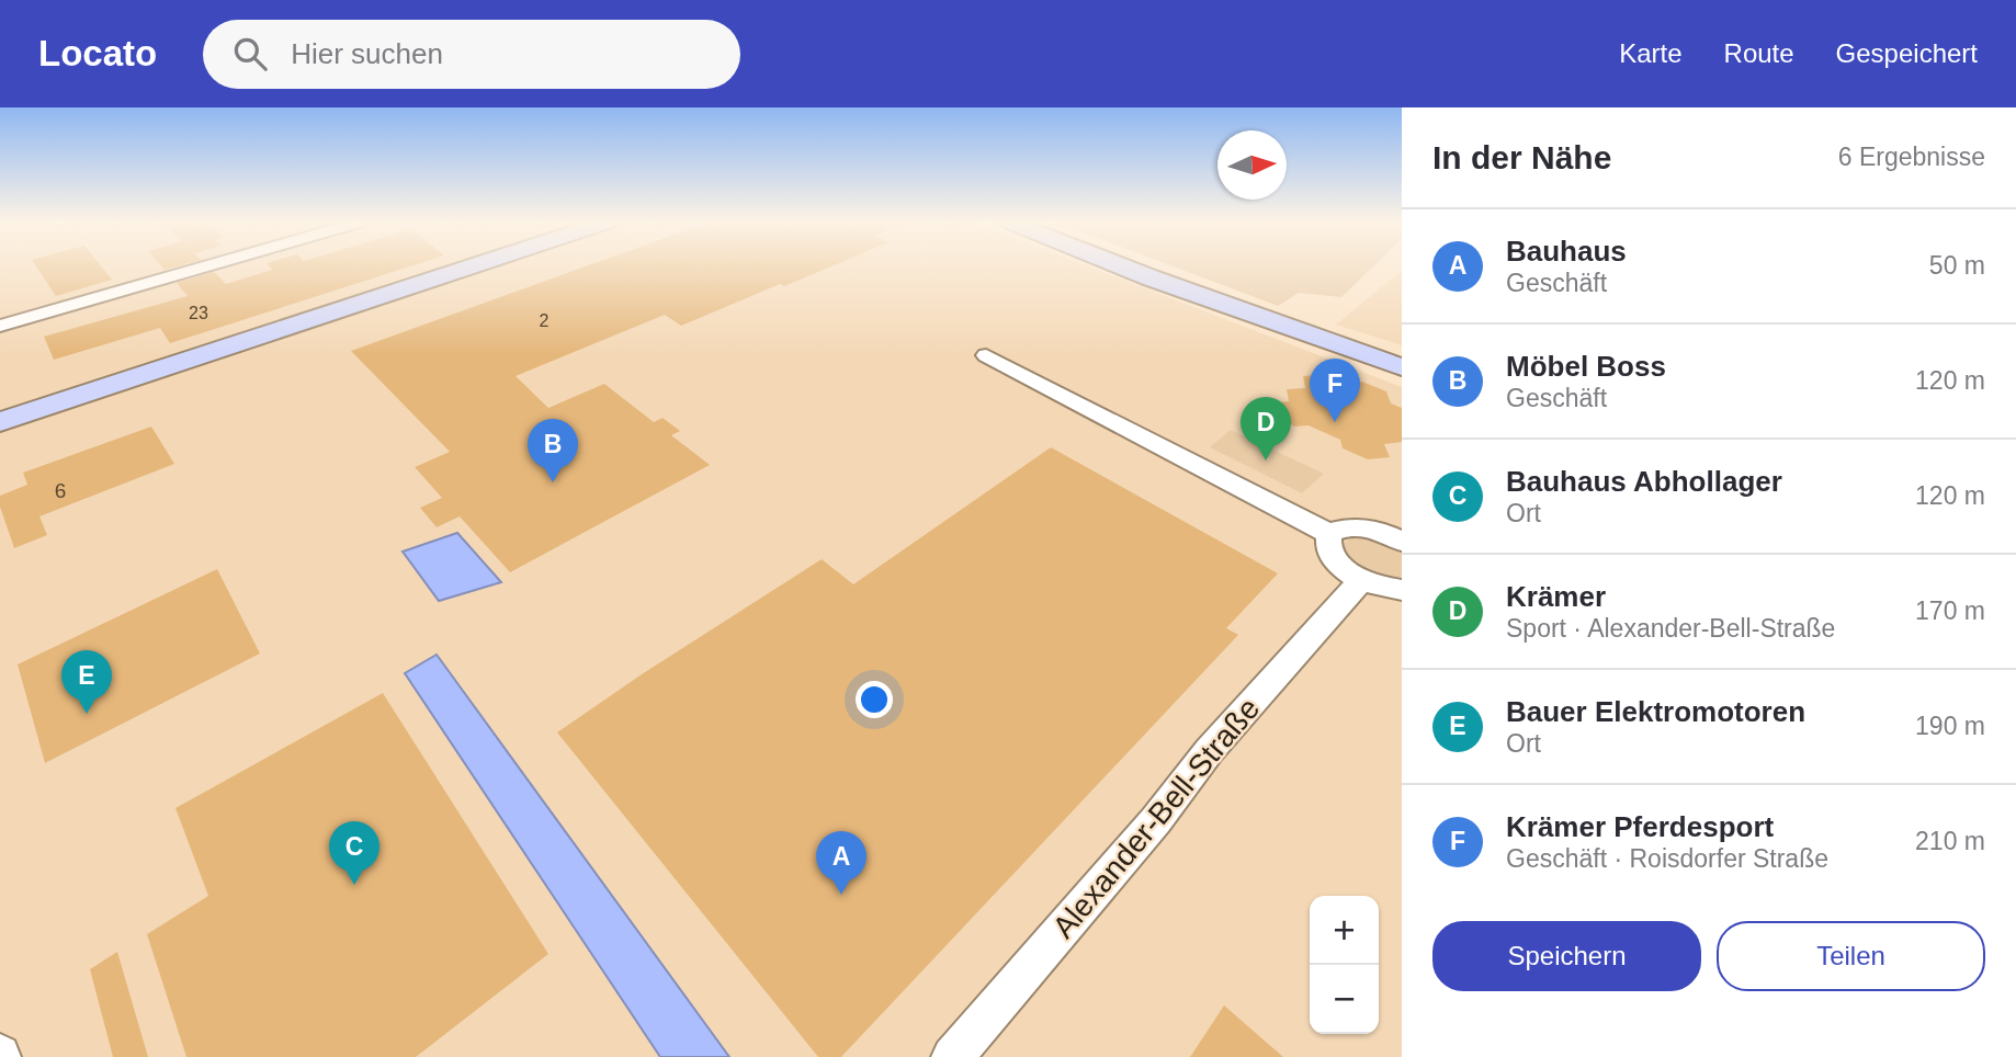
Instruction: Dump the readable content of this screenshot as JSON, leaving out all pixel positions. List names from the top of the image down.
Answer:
{
  "streets": {
    "street": ["Alexander-Bell-Straße"]
  },
  "house_numbers": ["23", "2", "6"],
  "north": "right",
  "page": {
    "header": "Locato",
    "search": "Hier suchen",
    "nav": ["Karte", "Route", "Gespeichert"],
    "heading": ["In der Nähe", "6 Ergebnisse"],
    "list": [
      {
        "mark": "A",
        "name": "Bauhaus",
        "note": "Geschäft",
        "value": "50 m"
      },
      {
        "mark": "B",
        "name": "Möbel Boss",
        "note": "Geschäft",
        "value": "120 m"
      },
      {
        "mark": "C",
        "name": "Bauhaus Abhollager",
        "note": "Ort",
        "value": "120 m"
      },
      {
        "mark": "D",
        "name": "Krämer",
        "note": "Sport · Alexander-Bell-Straße",
        "value": "170 m"
      },
      {
        "mark": "E",
        "name": "Bauer Elektromotoren",
        "note": "Ort",
        "value": "190 m"
      },
      {
        "mark": "F",
        "name": "Krämer Pferdesport",
        "note": "Geschäft · Roisdorfer Straße",
        "value": "210 m"
      }
    ],
    "pins": [
      "F",
      "D",
      "B",
      "E",
      "C",
      "A"
    ],
    "map_buttons": ["+", "−"],
    "buttons": ["Speichern", "Teilen"]
  }
}
